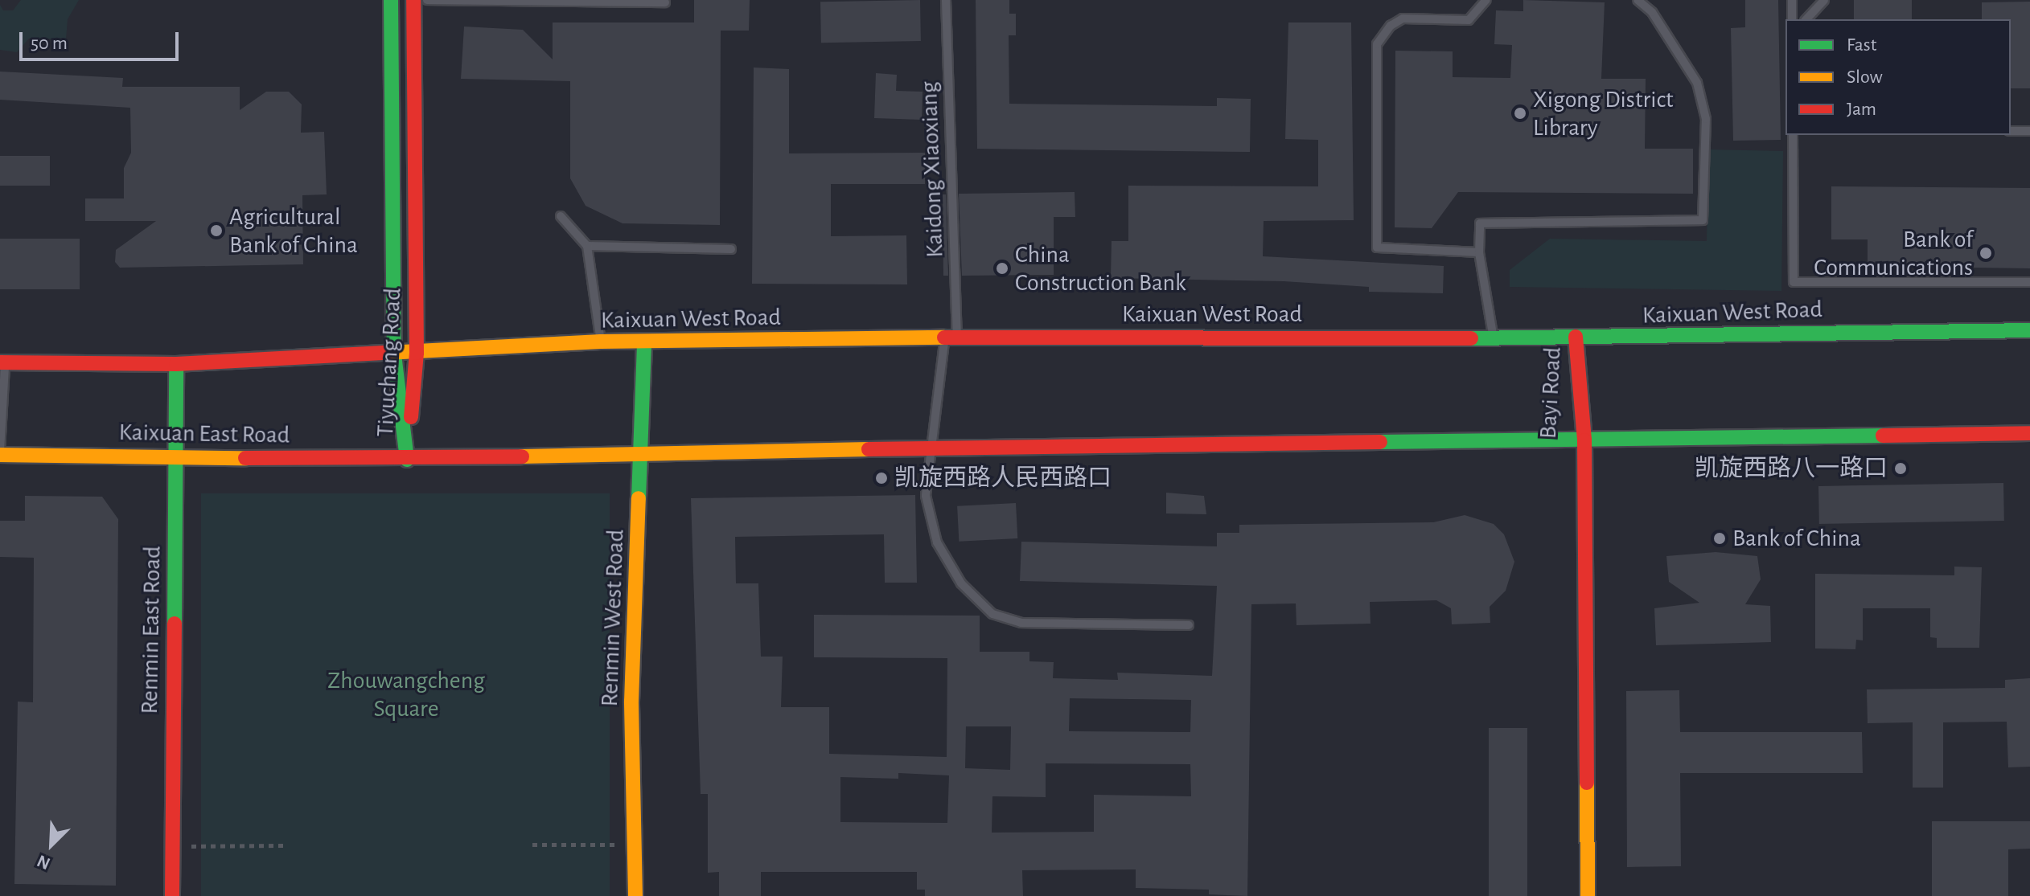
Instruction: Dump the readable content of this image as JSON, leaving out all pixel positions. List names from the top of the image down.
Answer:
{
  "streets": {
    "main road": [
      "Kaixuan West Road",
      "Tiyuchang Road",
      "Bayi Road",
      "Kaixuan East Road",
      "Renmin West Road",
      "Renmin East Road"
    ],
    "lane": ["Kaidong Xiaoxiang"]
  },
  "crossings": [
    ["Kaidong Xiaoxiang", "Kaixuan West Road"],
    ["Kaixuan West Road", "Tiyuchang Road"],
    ["Kaixuan West Road", "Bayi Road"],
    ["Kaixuan West Road", "Renmin West Road"],
    ["Tiyuchang Road", "Kaixuan East Road"],
    ["Kaixuan East Road", "Renmin East Road"]
  ],
  "parks": ["Zhouwangcheng Square"],
  "places": [
    "Xigong District Library",
    "Agricultural Bank of China",
    "Bank of Communications",
    "China Construction Bank",
    "凯旋西路八一路口",
    "凯旋西路人民西路口",
    "Bank of China"
  ],
  "legend": ["Fast", "Slow", "Jam"],
  "scale_bar": "50 m",
  "north": "bottom left"
}
